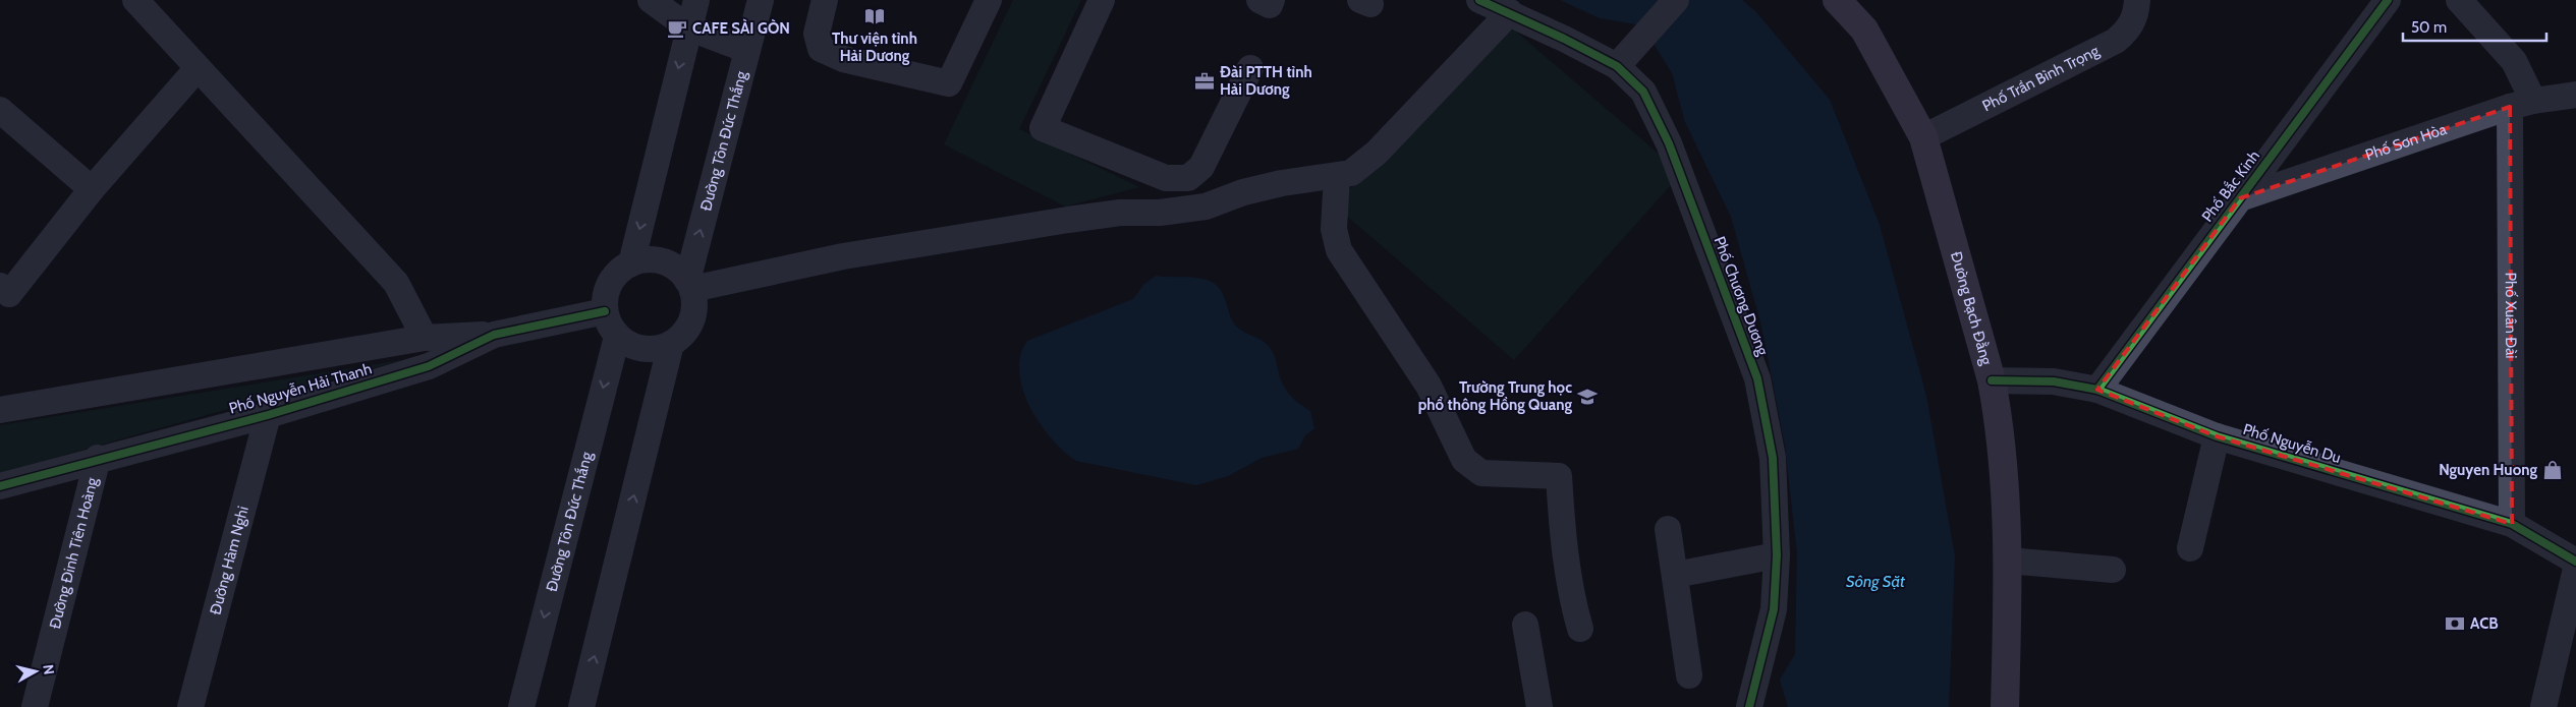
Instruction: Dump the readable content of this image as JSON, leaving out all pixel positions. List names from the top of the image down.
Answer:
{
  "streets": {
    "main road": ["Đường Bạch Đằng"],
    "street": [
      "Phố Trần Bình Trọng",
      "Đường Tôn Đức Thắng",
      "Phố Sơn Hòa",
      "Phố Bắc Kinh",
      "Phố Chương Dương",
      "Phố Xuân Đài",
      "Phố Nguyễn Hải Thanh",
      "Phố Nguyễn Du",
      "Đường Đinh Tiên Hoàng",
      "Đường Hàm Nghi"
    ]
  },
  "crossings": [
    ["Phố Trần Bình Trọng", "Đường Bạch Đằng"],
    ["Đường Tôn Đức Thắng", "Phố Nguyễn Hải Thanh"],
    ["Phố Sơn Hòa", "Phố Bắc Kinh"],
    ["Phố Sơn Hòa", "Phố Xuân Đài"],
    ["Phố Bắc Kinh", "Phố Nguyễn Du"],
    ["Đường Bạch Đằng", "Phố Nguyễn Du"],
    ["Phố Xuân Đài", "Phố Nguyễn Du"],
    ["Phố Nguyễn Hải Thanh", "Đường Đinh Tiên Hoàng"],
    ["Phố Nguyễn Hải Thanh", "Đường Hàm Nghi"]
  ],
  "water": ["Sông Sặt"],
  "places": {
    "library": ["Thư viện tỉnh Hải Dương"],
    "cafe": ["CAFE SÀI GÒN"],
    "office": ["Đài PTTH tỉnh Hải Dương"],
    "school or university": ["Trường Trung học phổ thông Hồng Quang"],
    "shop": ["Nguyen Huong"],
    "bank": ["ACB"]
  },
  "scale_bar": "50 m",
  "north": "right"
}
